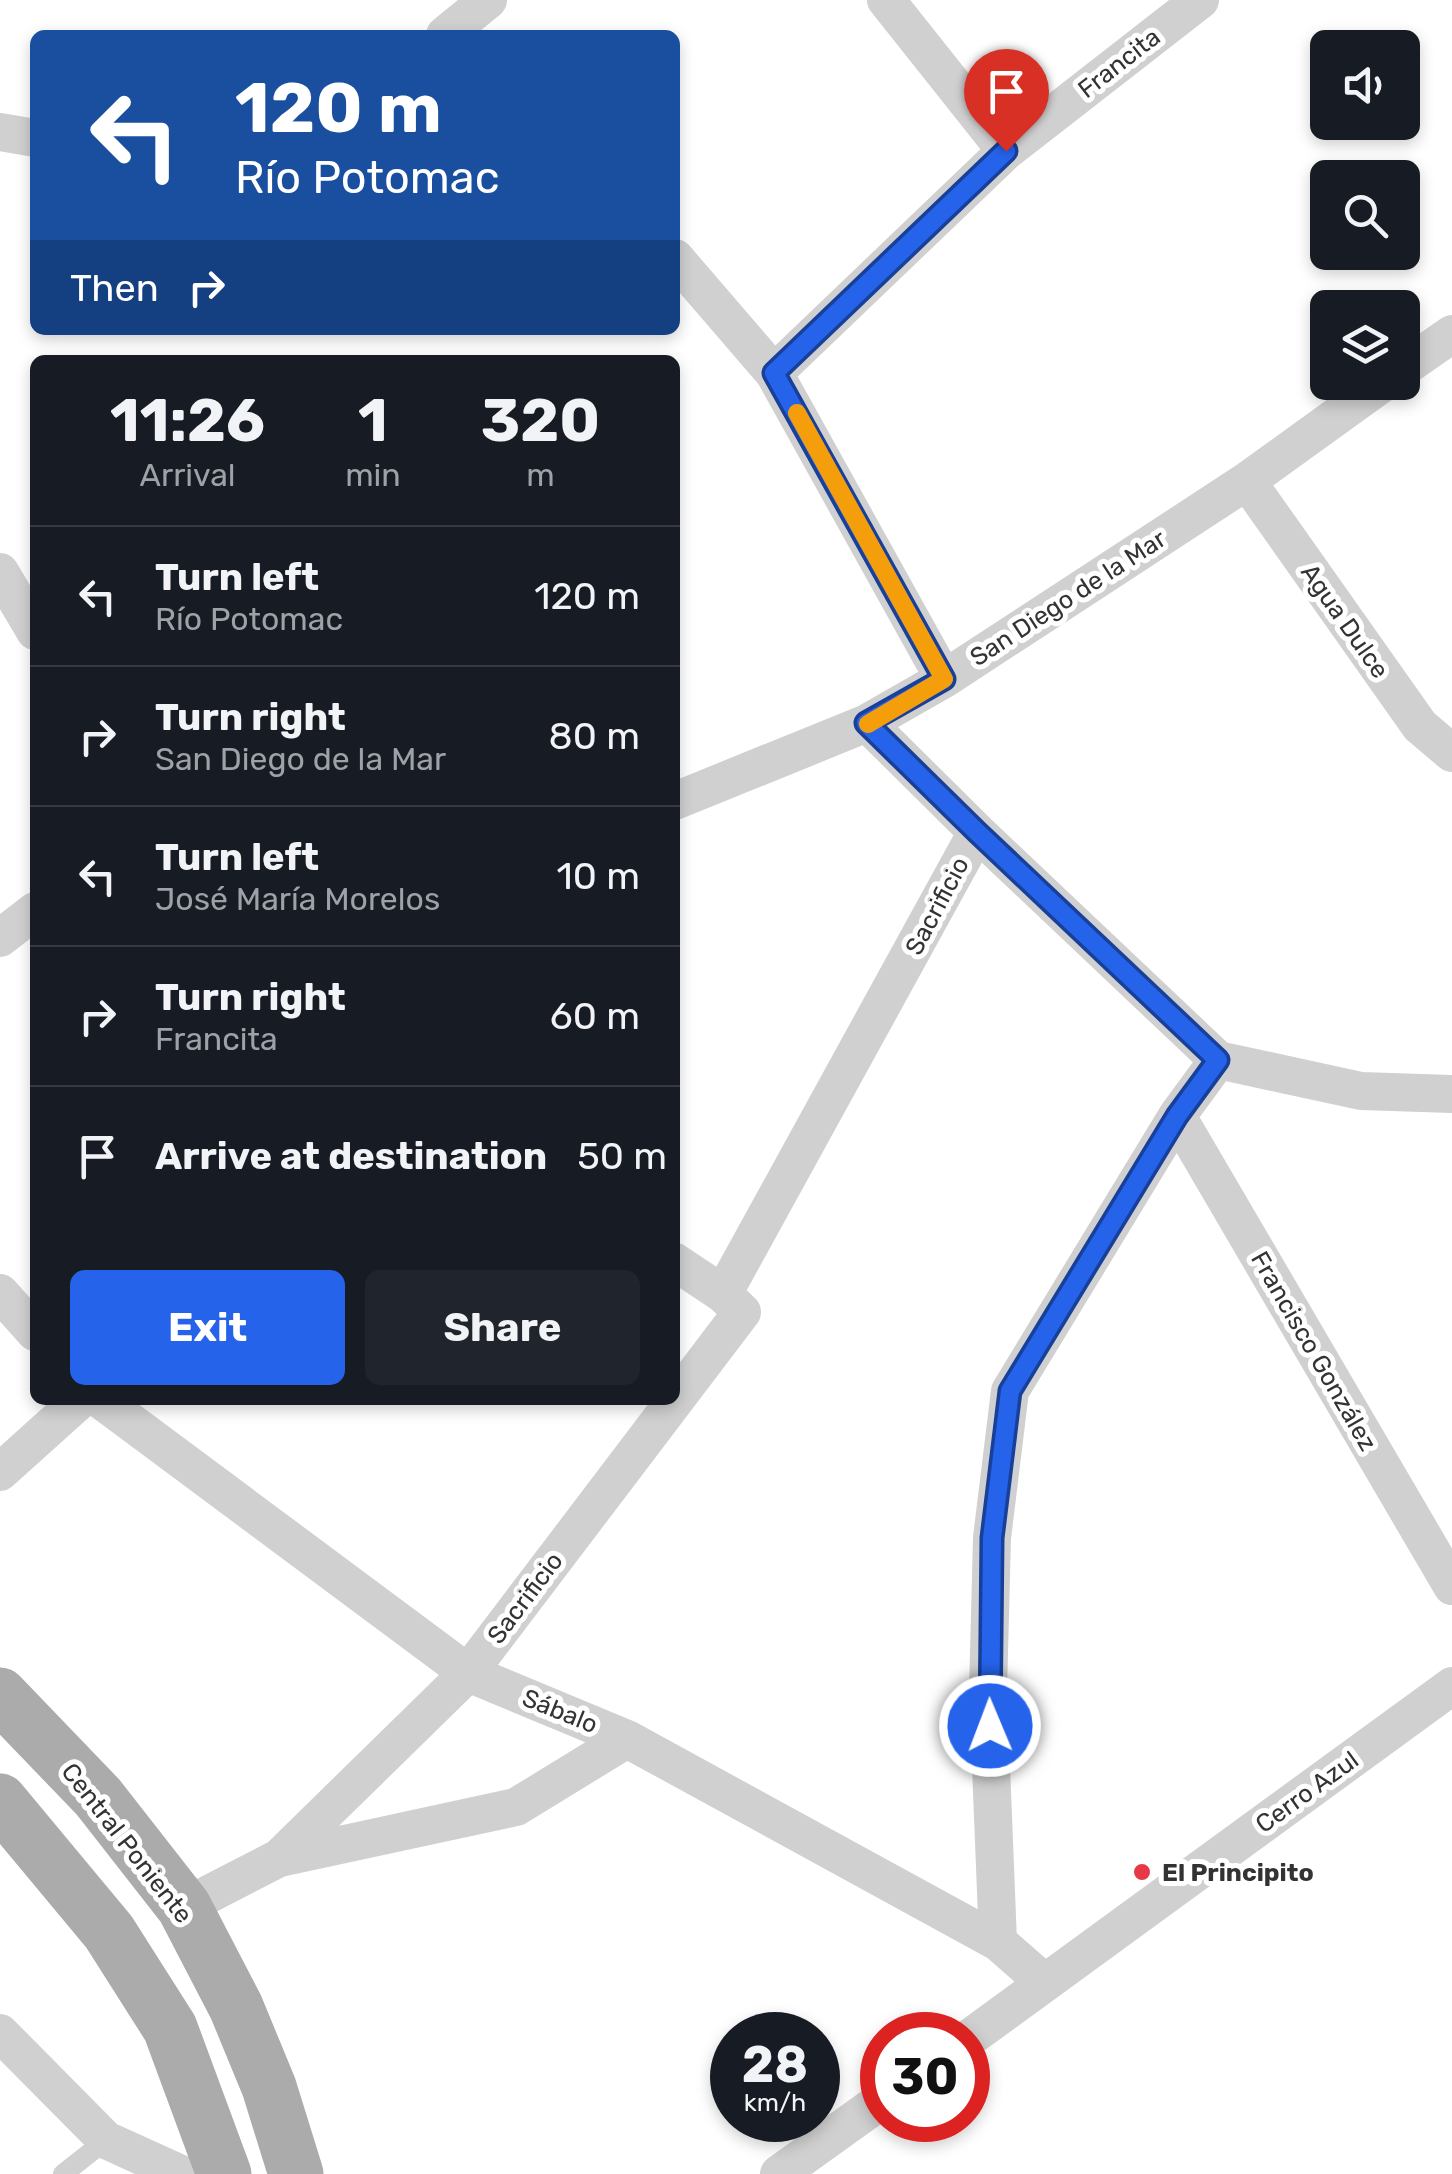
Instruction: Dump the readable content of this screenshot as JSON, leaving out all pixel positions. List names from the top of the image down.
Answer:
{
  "streets": {
    "main road": ["Central Poniente"],
    "street": [
      "Francita",
      "San Diego de la Mar",
      "Agua Dulce",
      "Sacrificio",
      "Francisco González",
      "Sábalo",
      "Cerro Azul"
    ]
  },
  "crossings": [
    ["San Diego de la Mar", "Agua Dulce"],
    ["Sacrificio", "Sábalo"],
    ["Sacrificio", "Central Poniente"],
    ["Sábalo", "Cerro Azul"]
  ],
  "places": ["El Principito"],
  "page": {
    "turn": ["120 m", "Río Potomac"],
    "then": "Then",
    "eta": [
      "11:26",
      "Arrival",
      "1",
      "min",
      "320",
      "m"
    ],
    "list": [
      {
        "name": "Turn left",
        "note": "Río Potomac",
        "value": "120 m"
      },
      {
        "name": "Turn right",
        "note": "San Diego de la Mar",
        "value": "80 m"
      },
      {
        "name": "Turn left",
        "note": "José María Morelos",
        "value": "10 m"
      },
      {
        "name": "Turn right",
        "note": "Francita",
        "value": "60 m"
      },
      {
        "name": "Arrive at destination",
        "value": "50 m"
      }
    ],
    "buttons": ["Exit", "Share"],
    "speed": "28 km/h",
    "limit": "30"
  }
}
